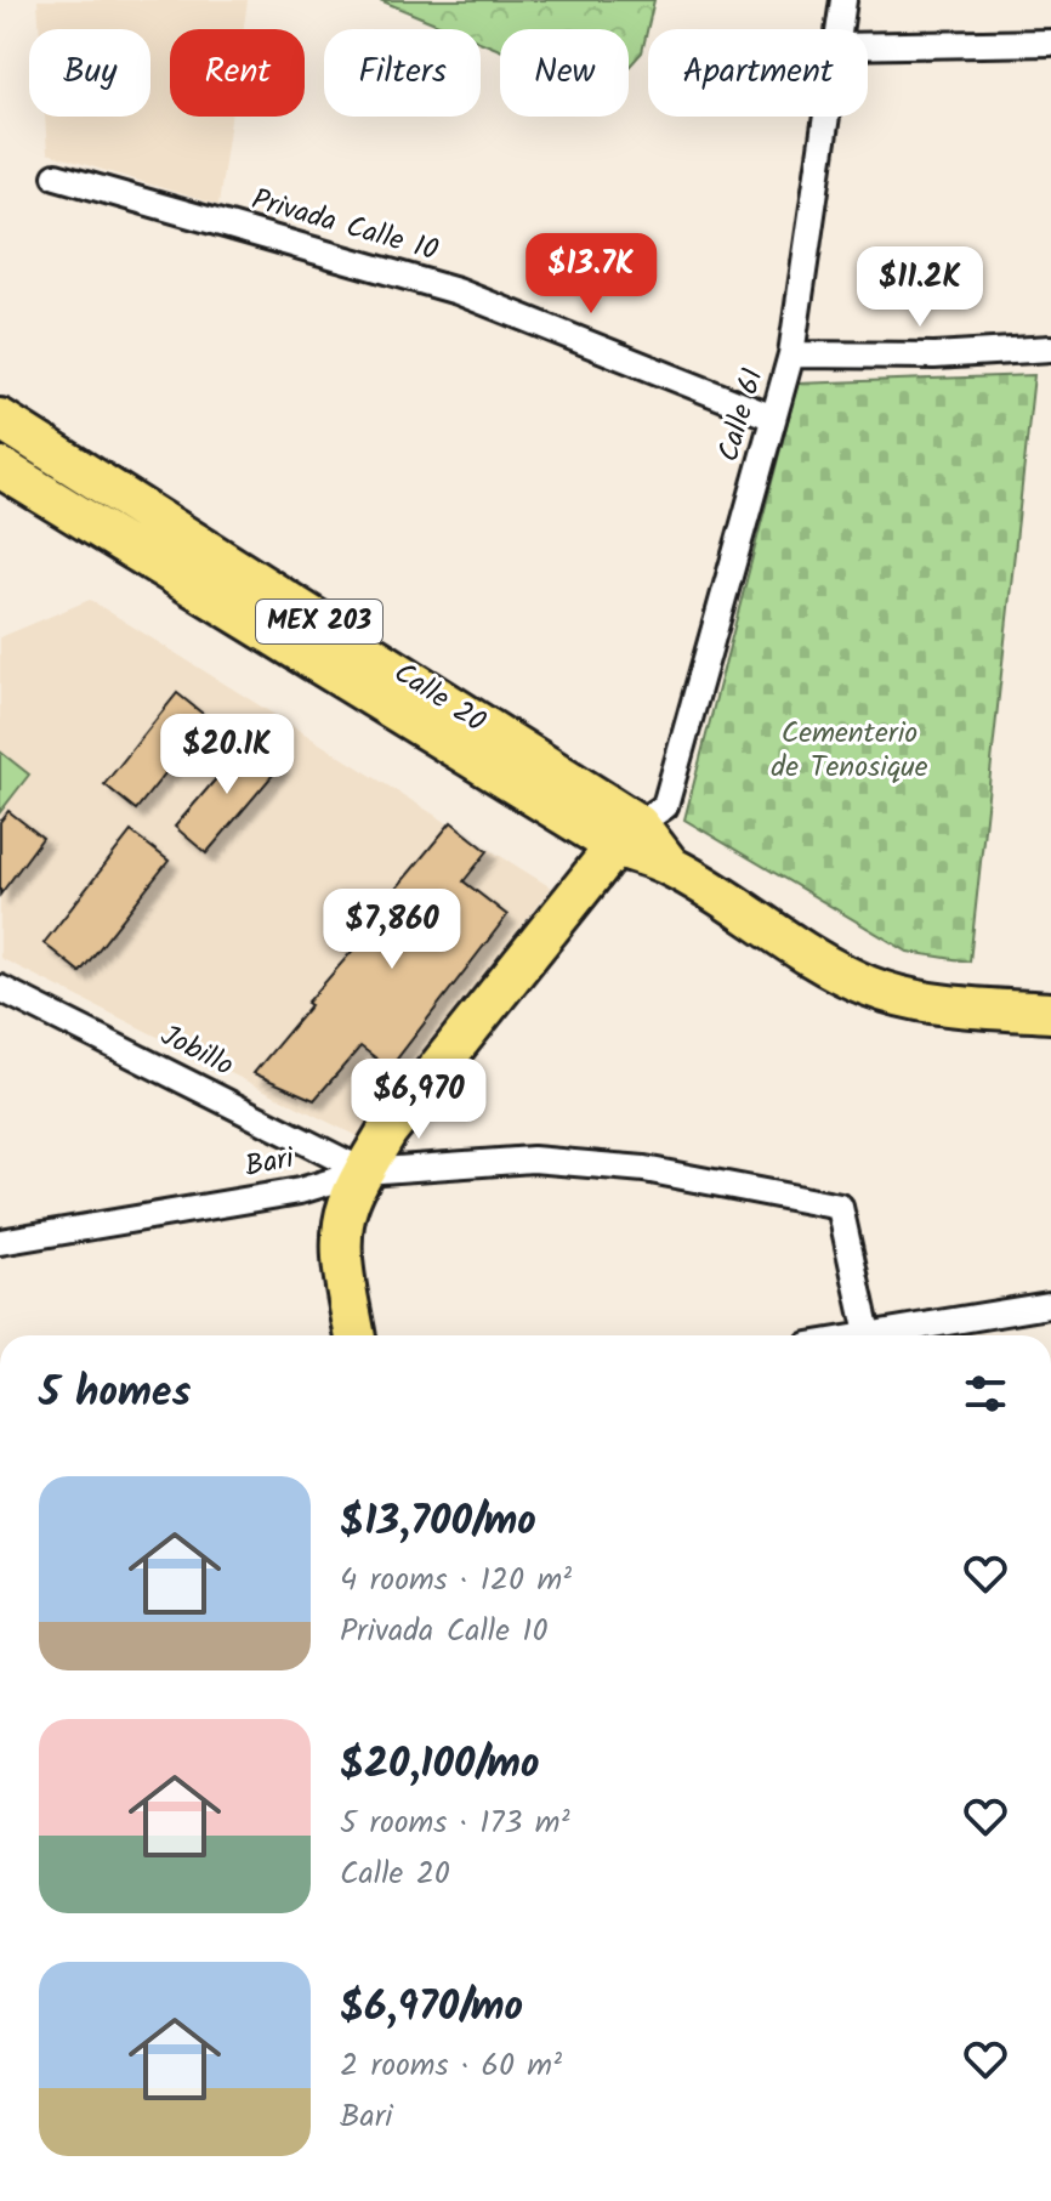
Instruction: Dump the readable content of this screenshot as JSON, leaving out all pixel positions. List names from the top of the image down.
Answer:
{
  "streets": {
    "main road": ["MEX 203", "Calle 20"],
    "street": [
      "Privada Calle 10",
      "Calle 61",
      "Jobillo",
      "Bari"
    ]
  },
  "crossings": [
    ["Privada Calle 10", "Calle 61"],
    ["Calle 61", "Calle 20"],
    ["Jobillo", "Bari"]
  ],
  "parks": ["Cementerio de Tenosique"],
  "page": {
    "chip": [
      "Buy",
      "Rent",
      "Filters",
      "New",
      "Apartment"
    ],
    "price": [
      "$13.7K",
      "$11.2K",
      "$20.1K",
      "$7,860",
      "$6,970"
    ],
    "heading": "5 homes",
    "list": [
      {
        "name": "$13,700/mo",
        "note": "4 rooms · 120 m² · Privada Calle 10"
      },
      {
        "name": "$20,100/mo",
        "note": "5 rooms · 173 m² · Calle 20"
      },
      {
        "name": "$6,970/mo",
        "note": "2 rooms · 60 m² · Bari"
      }
    ]
  }
}
